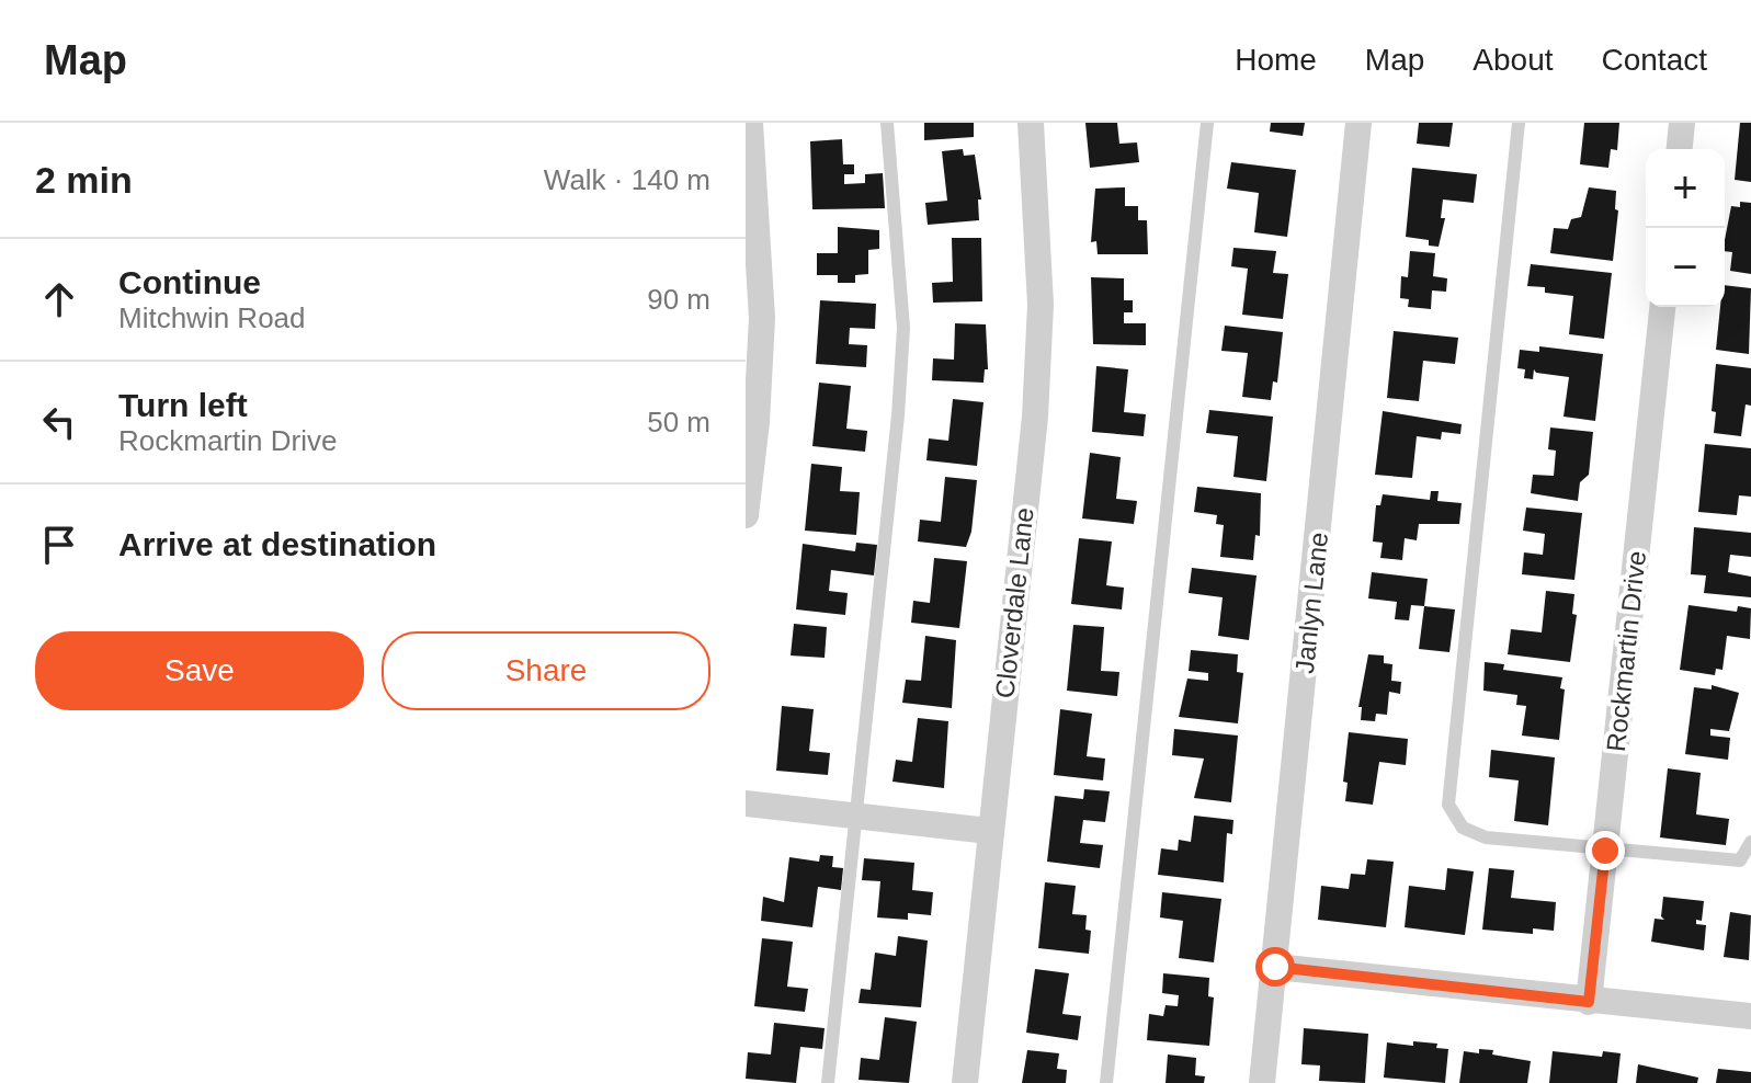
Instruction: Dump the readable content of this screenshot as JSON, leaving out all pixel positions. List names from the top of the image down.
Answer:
{
  "streets": {
    "street": ["Cloverdale Lane", "Janlyn Lane", "Rockmartin Drive"]
  },
  "page": {
    "header": "Map",
    "nav": [
      "Home",
      "Map",
      "About",
      "Contact"
    ],
    "heading": ["2 min", "Walk · 140 m"],
    "map_buttons": ["+", "−"],
    "list": [
      ["Continue", "Mitchwin Road", "90 m"],
      ["Turn left", "Rockmartin Drive", "50 m"],
      "Arrive at destination"
    ],
    "buttons": ["Save", "Share"]
  }
}
